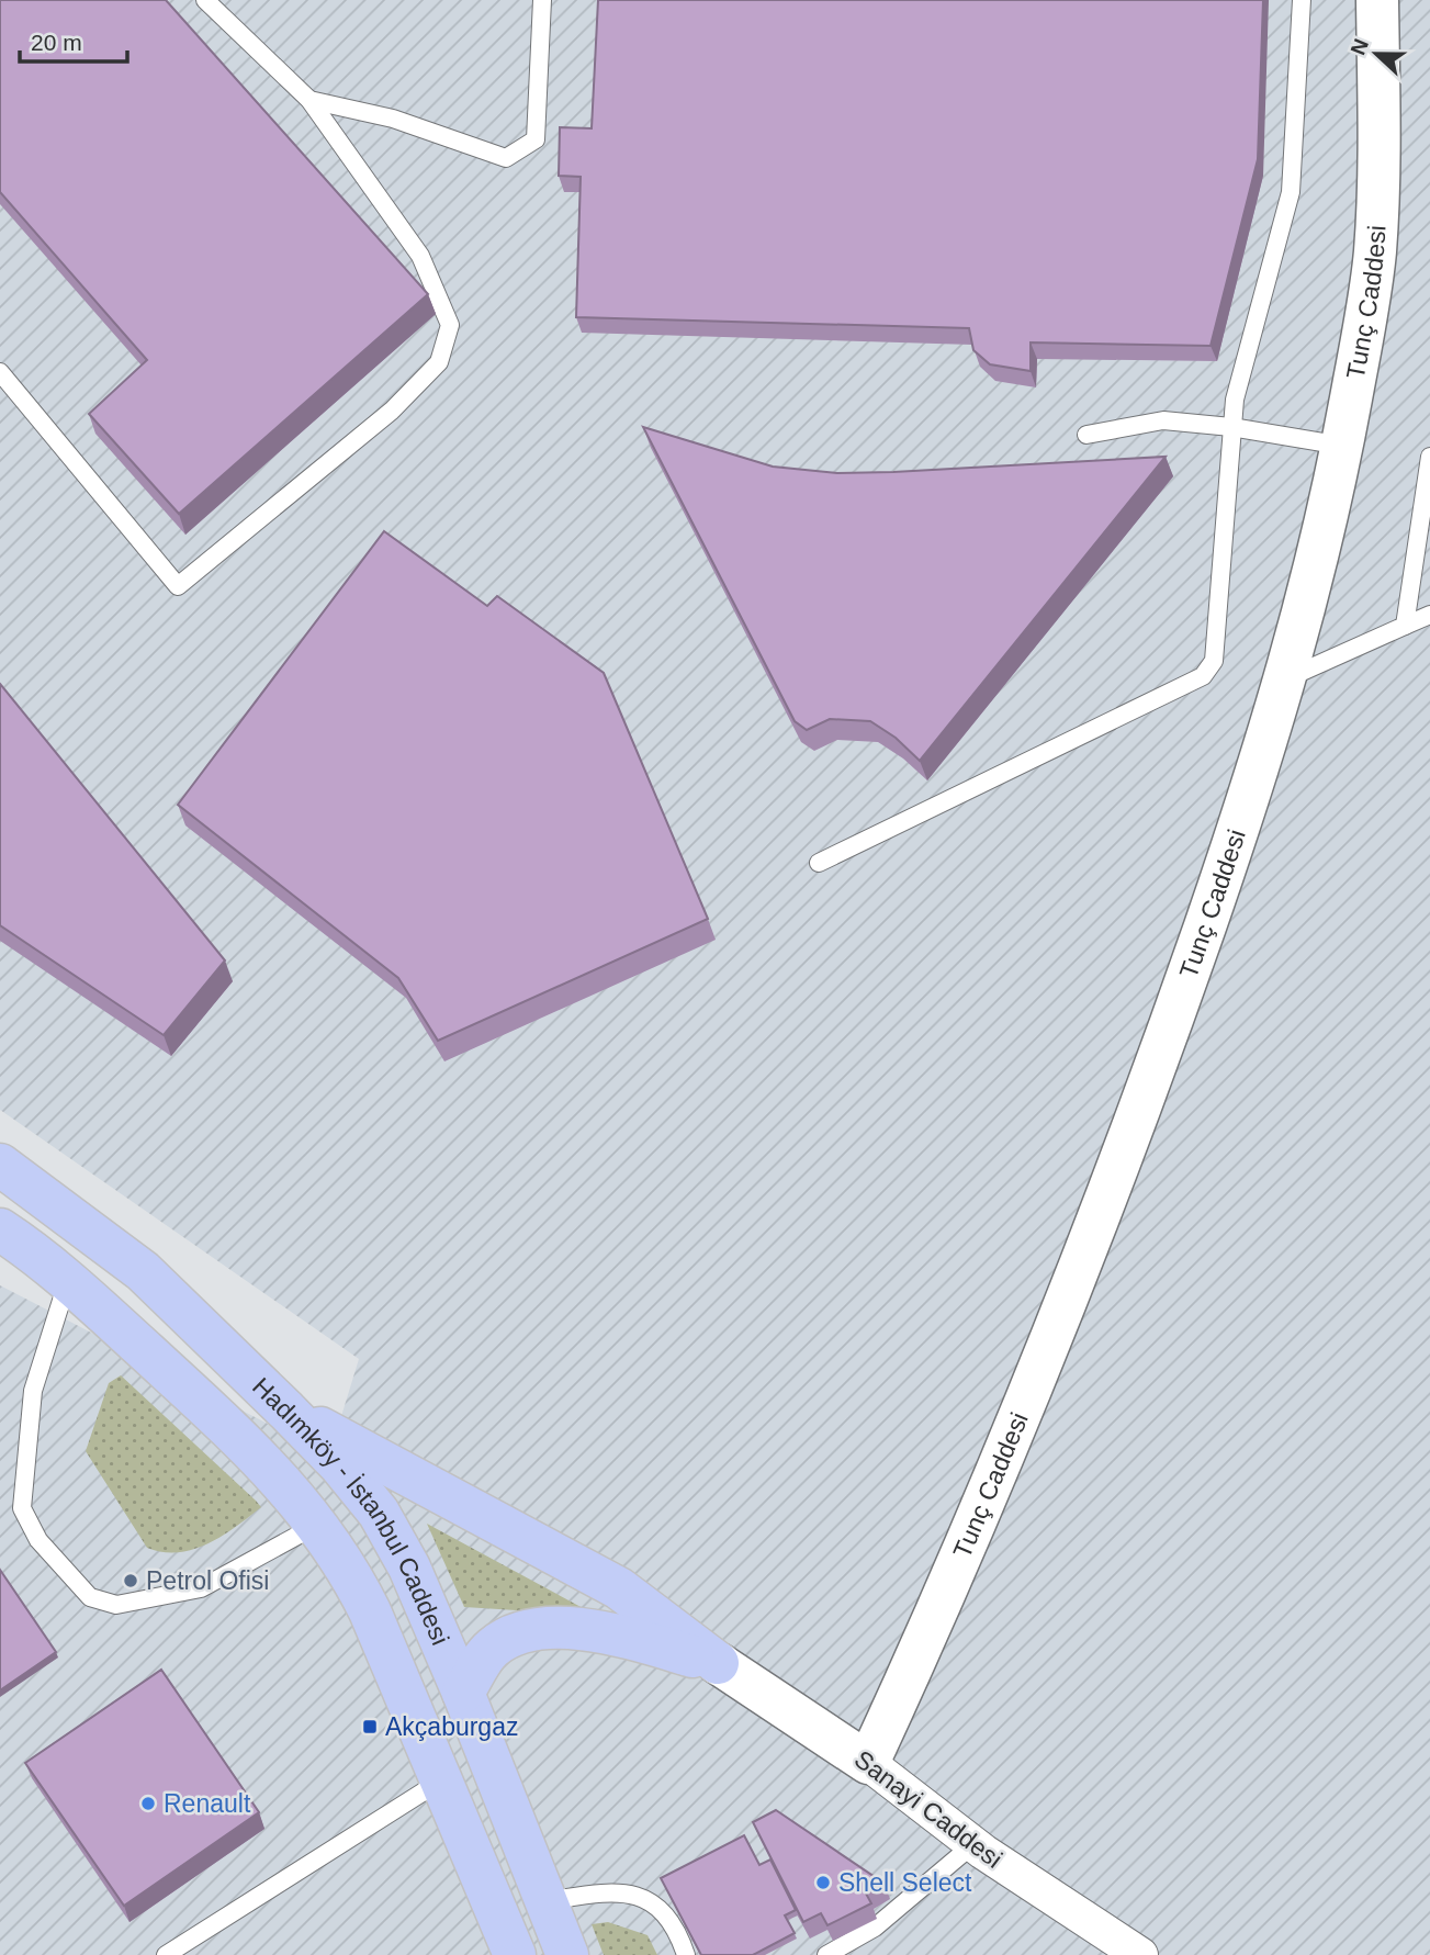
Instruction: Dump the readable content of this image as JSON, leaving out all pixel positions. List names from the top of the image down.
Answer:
{
  "streets": {
    "main road": ["Tunç Caddesi", "Hadımköy - İstanbul Caddesi", "Sanayi Caddesi"]
  },
  "crossings": [
    ["Tunç Caddesi", "Sanayi Caddesi"]
  ],
  "places": {
    "other": ["Petrol Ofisi", "Renault", "Shell Select"],
    "transit": ["Akçaburgaz"]
  },
  "scale_bar": "20 m",
  "north": "left"
}
